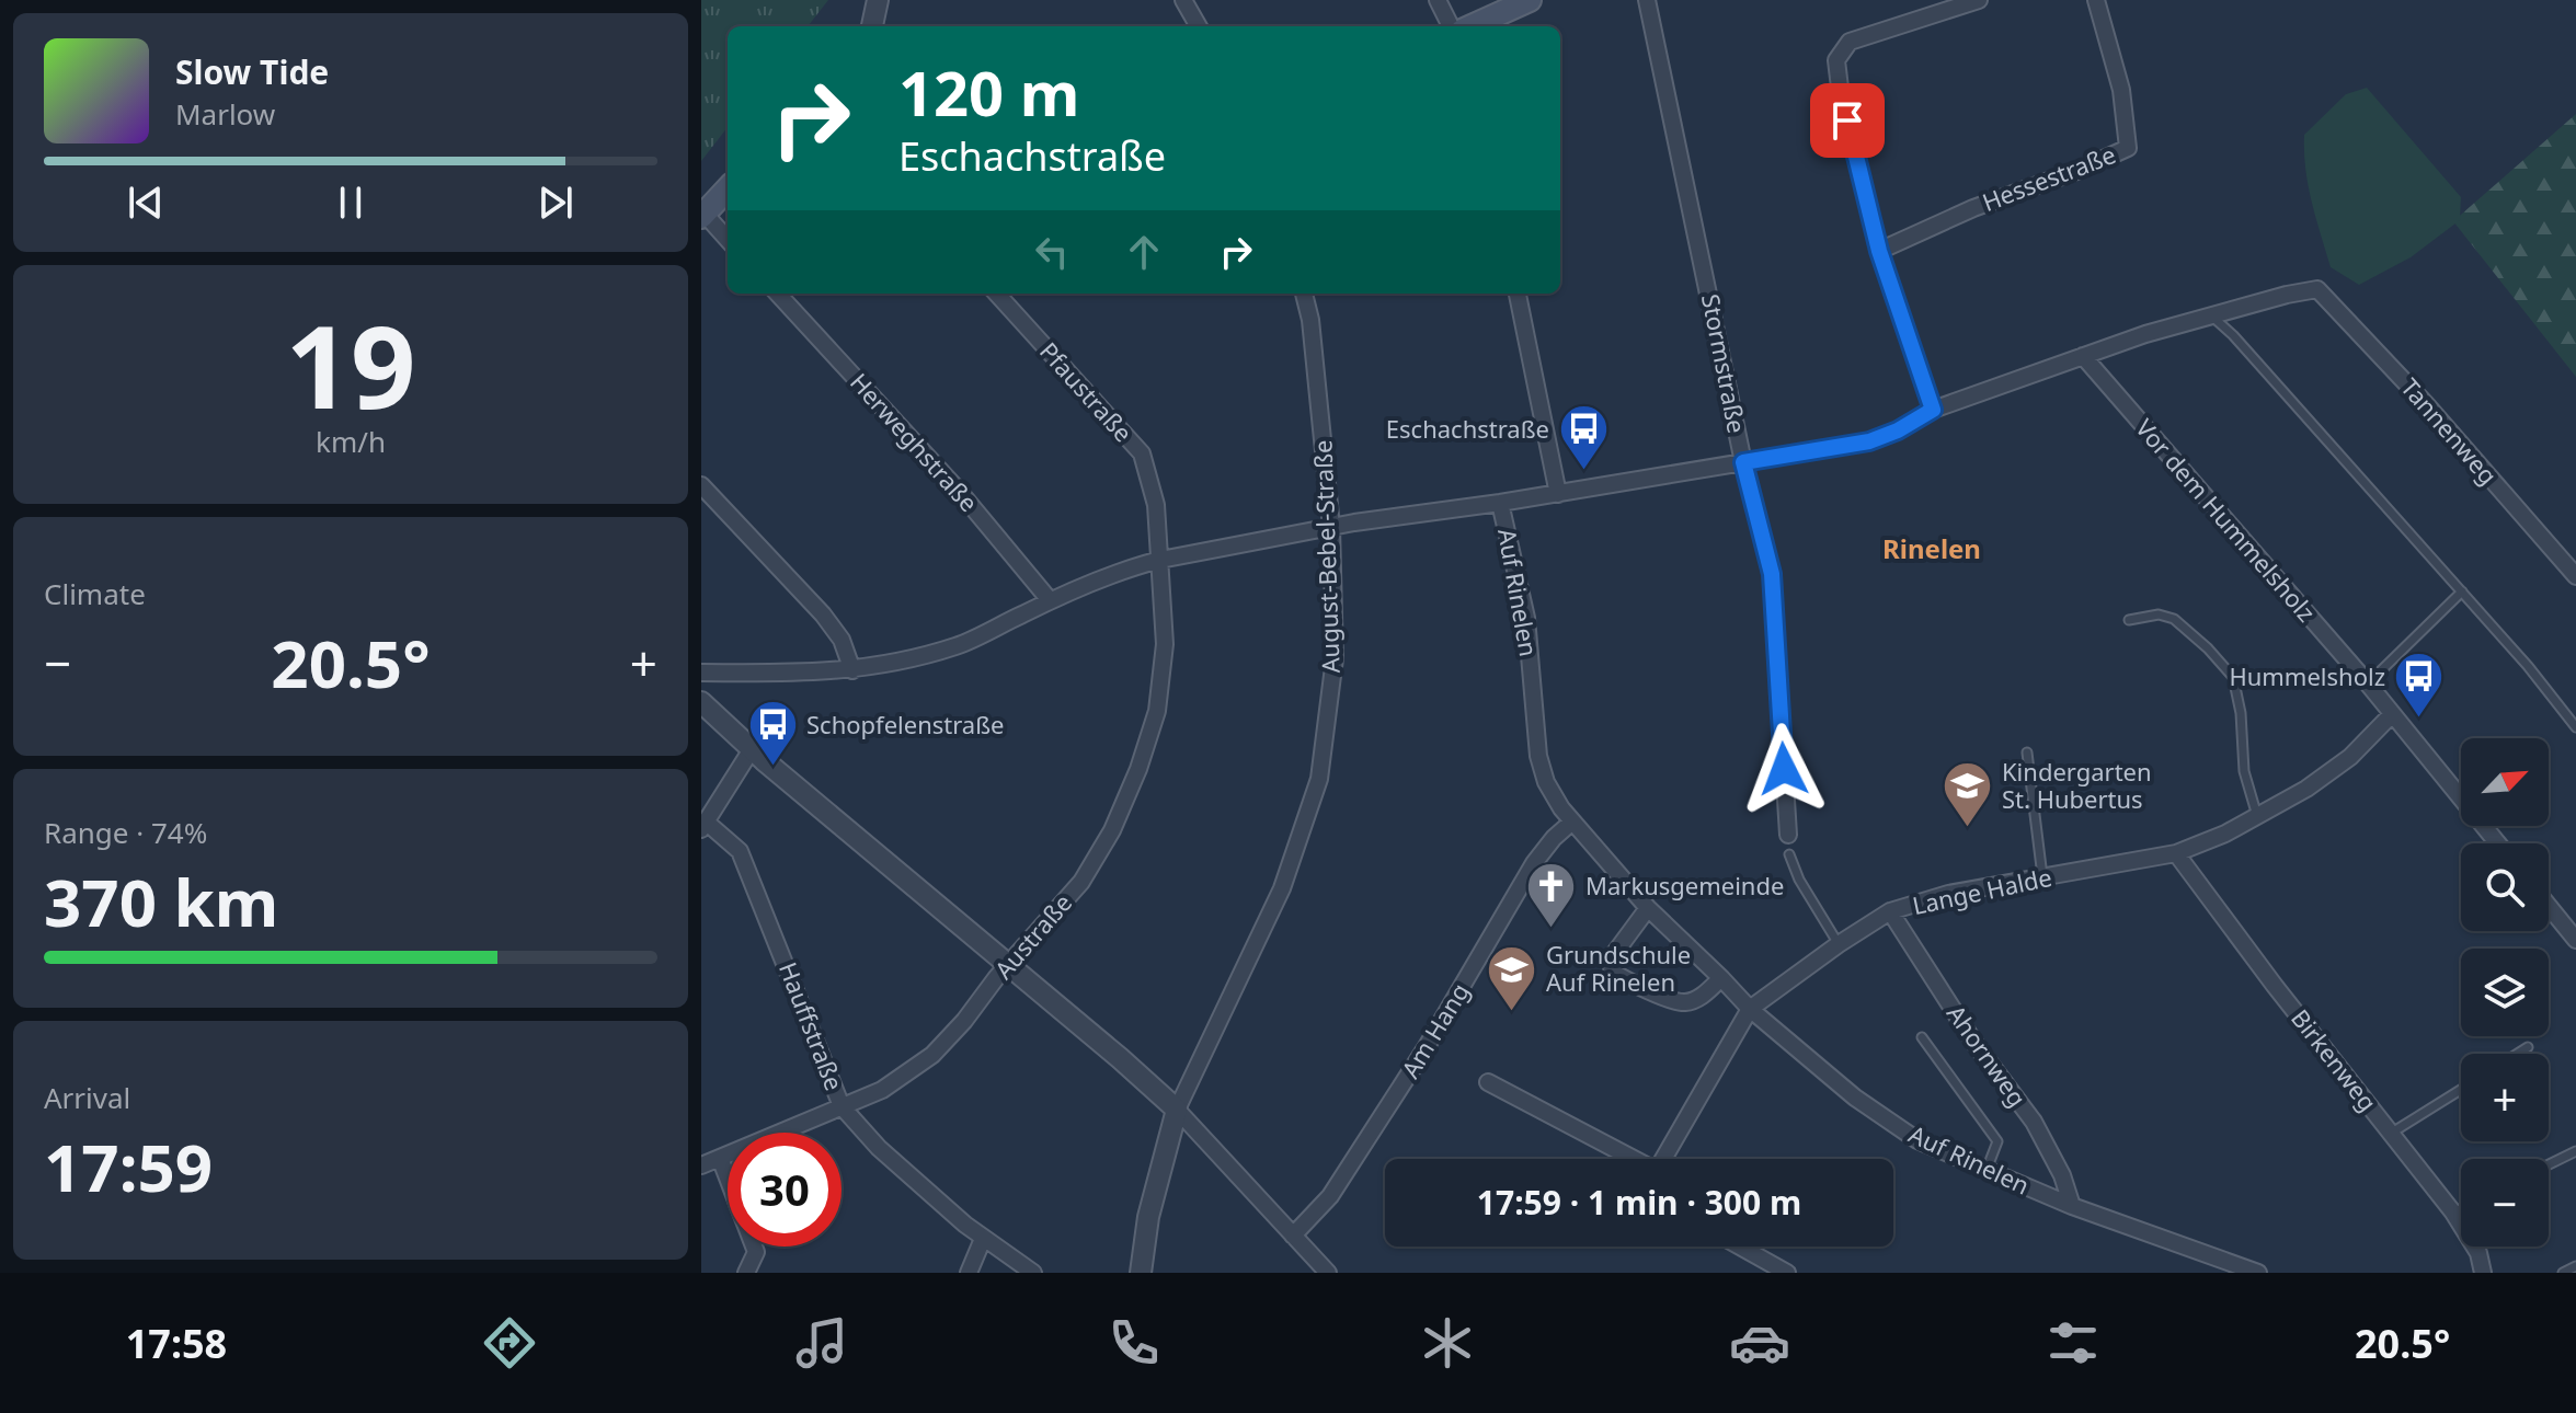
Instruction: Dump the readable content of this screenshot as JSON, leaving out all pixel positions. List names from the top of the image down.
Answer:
{
  "streets": {
    "street": [
      "Hessestraße",
      "Stormstraße",
      "Pfaustraße",
      "Tannenweg",
      "Herweghstraße",
      "Vor dem Hummelsholz",
      "August-Bebel-Straße",
      "Auf Rinelen",
      "Lange Halde",
      "Austraße",
      "Hauffstraße",
      "Am Hang",
      "Ahornweg",
      "Birkenweg"
    ]
  },
  "crossings": [
    ["Pfaustraße", "Austraße"],
    ["Vor dem Hummelsholz", "Lange Halde"],
    ["Auf Rinelen", "Lange Halde"],
    ["Auf Rinelen", "Am Hang"],
    ["Auf Rinelen", "Ahornweg"],
    ["Lange Halde", "Ahornweg"],
    ["Lange Halde", "Birkenweg"],
    ["Austraße", "Hauffstraße"]
  ],
  "districts": ["Rinelen"],
  "places": {
    "bus stop": ["Eschachstraße", "Hummelsholz", "Schopfelenstraße"],
    "school or university": ["Kindergarten St. Hubertus", "Grundschule Auf Rinelen"],
    "church": ["Markusgemeinde"]
  },
  "north": "top right",
  "page": {
    "turn": ["120 m", "Eschachstraße"],
    "song": ["Slow Tide", "Marlow"],
    "tile": [
      ["19", "km/h"],
      "Climate",
      ["Range · 74%", "370 km"],
      ["Arrival", "17:59"]
    ],
    "heat": ["−", "20.5°", "+"],
    "map_buttons": ["+", "−"],
    "limit": "30",
    "trip": "17:59 · 1 min · 300 m",
    "tabs": ["17:58", "20.5°"]
  }
}
